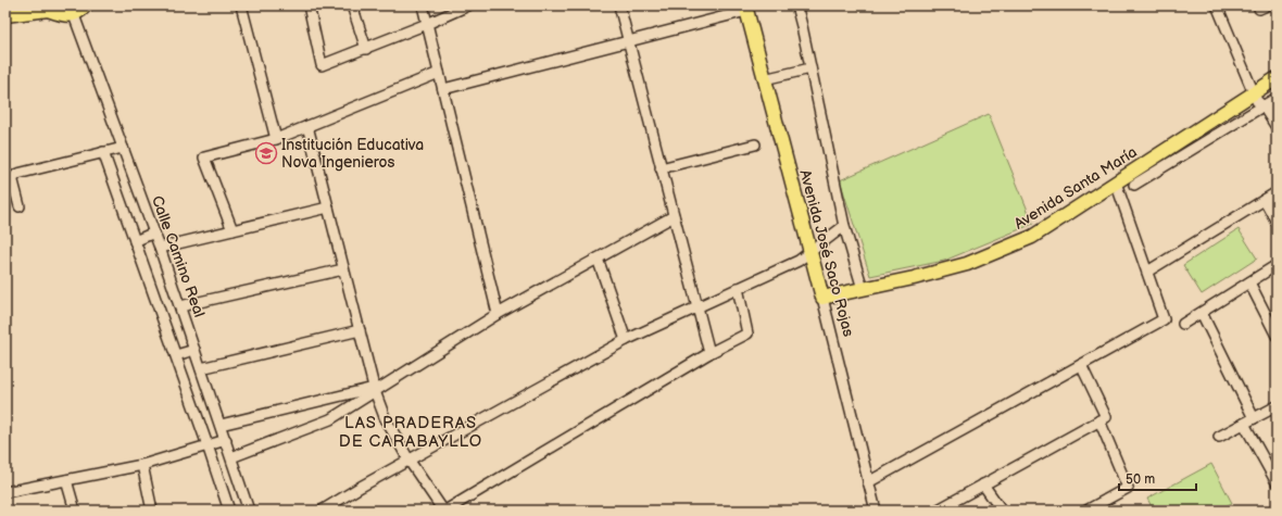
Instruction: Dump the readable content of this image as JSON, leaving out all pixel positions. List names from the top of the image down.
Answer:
{
  "streets": {
    "main road": ["Avenida Santa María", "Avenida José Saco Rojas"],
    "street": ["Calle Camino Real"]
  },
  "crossings": [
    ["Avenida Santa María", "Avenida José Saco Rojas"]
  ],
  "districts": ["LAS PRADERAS DE CARABAYLLO"],
  "places": {
    "school or university": ["Institución Educativa Nova Ingenieros"]
  },
  "scale_bar": "50 m"
}
